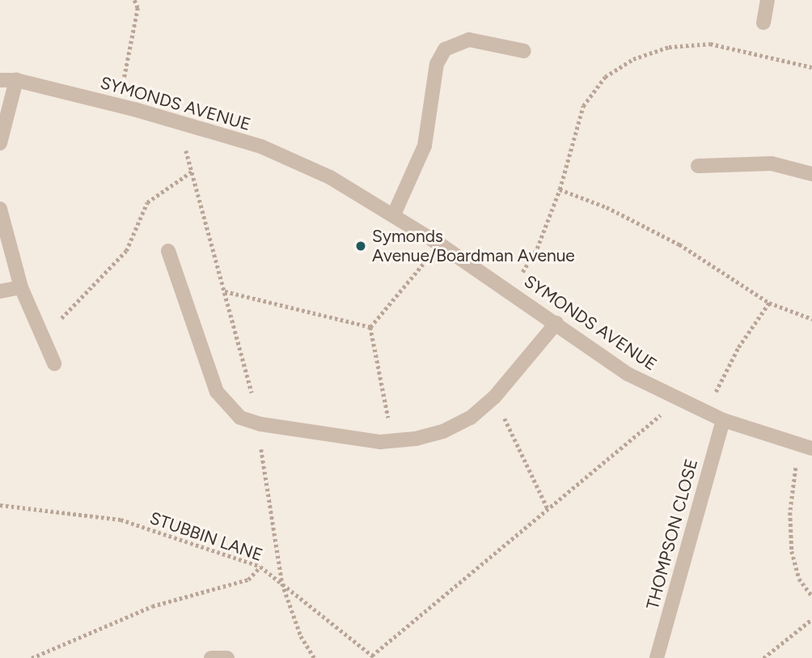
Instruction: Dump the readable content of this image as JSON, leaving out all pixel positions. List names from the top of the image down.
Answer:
{
  "streets": {
    "street": ["SYMONDS AVENUE", "THOMPSON CLOSE"],
    "path": ["STUBBIN LANE"]
  },
  "crossings": [
    ["SYMONDS AVENUE", "THOMPSON CLOSE"]
  ],
  "places": ["Symonds Avenue/Boardman Avenue"]
}
